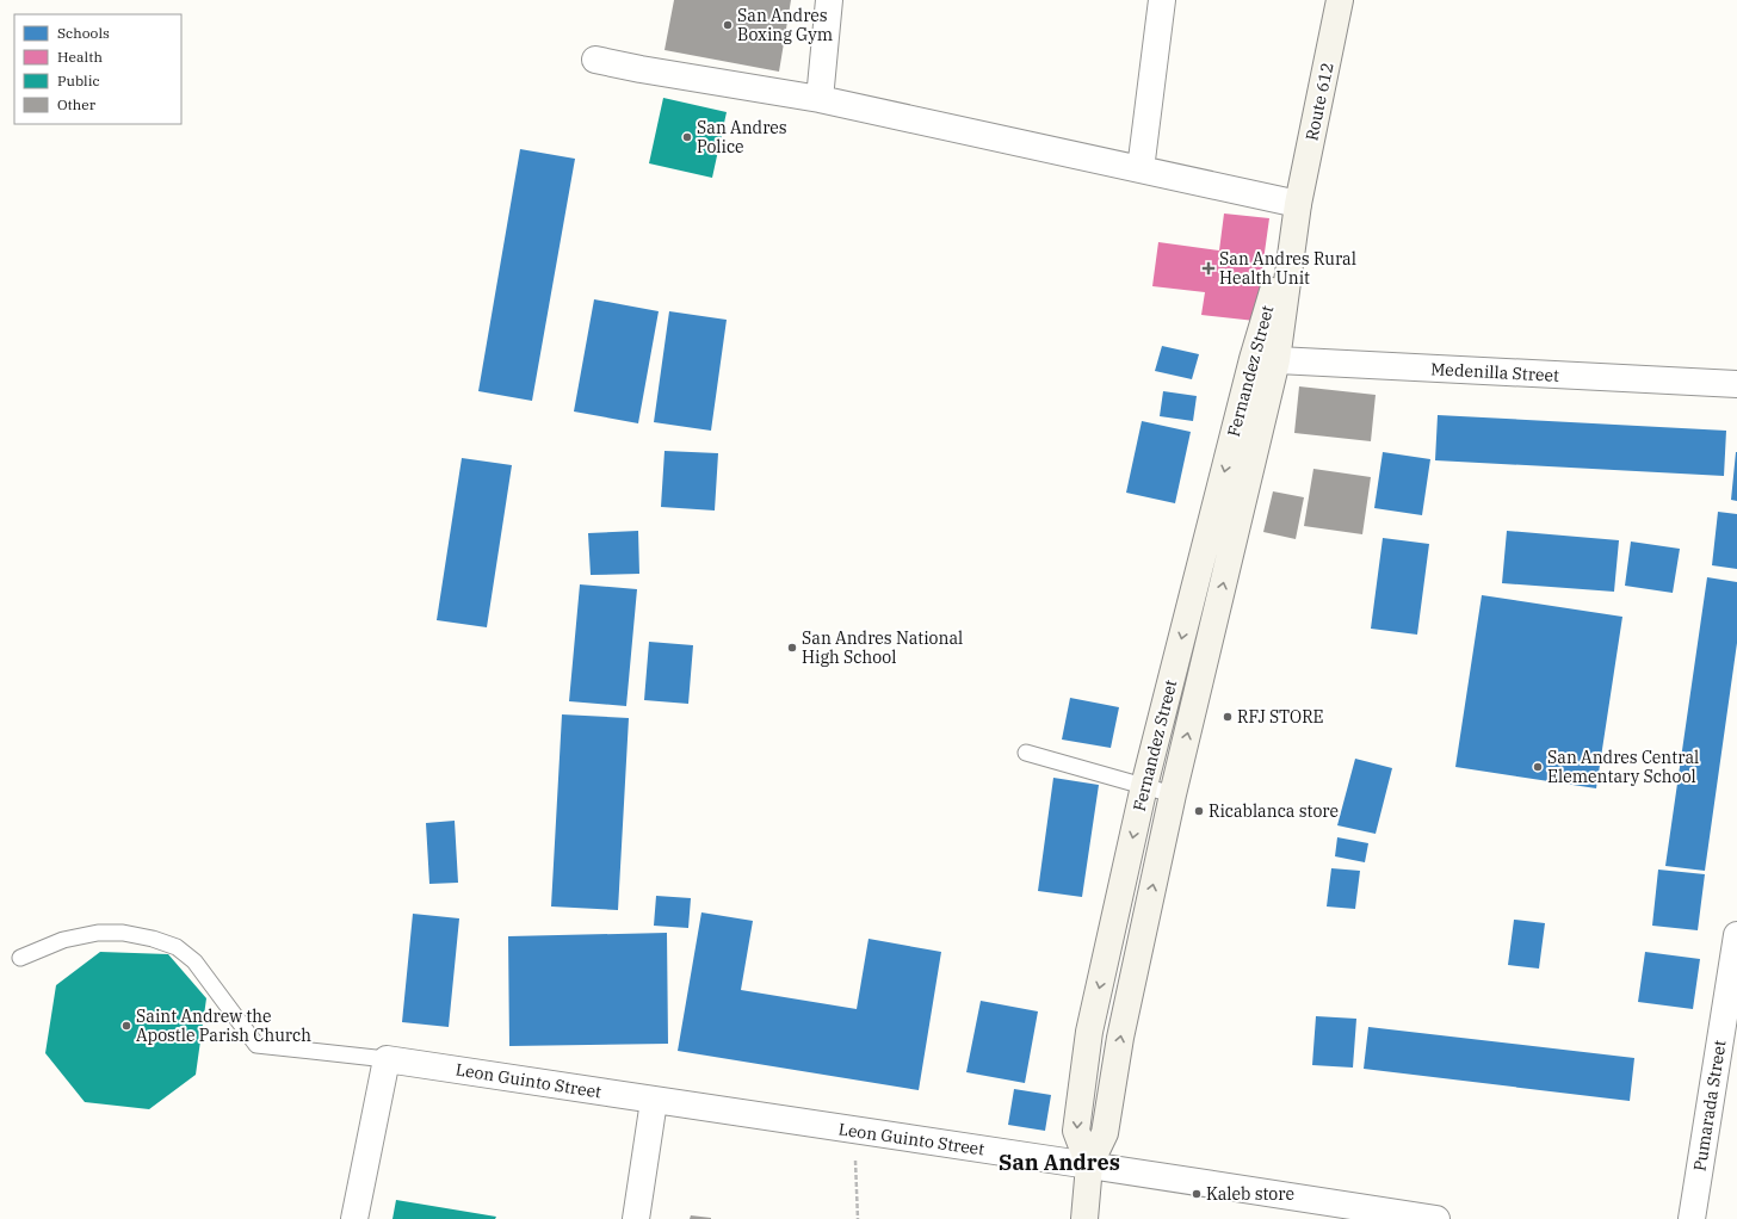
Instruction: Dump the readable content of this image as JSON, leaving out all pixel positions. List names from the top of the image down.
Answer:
{
  "streets": {
    "main road": ["Route 612", "Fernandez Street"],
    "street": ["Medenilla Street", "Leon Guinto Street", "Pumarada Street"]
  },
  "crossings": [
    ["Route 612", "Fernandez Street"],
    ["Fernandez Street", "Medenilla Street"],
    ["Fernandez Street", "Leon Guinto Street"]
  ],
  "districts": ["San Andres"],
  "places": {
    "other": [
      "San Andres Boxing Gym",
      "San Andres Police",
      "San Andres National High School",
      "RFJ STORE",
      "San Andres Central Elementary School",
      "Ricablanca store",
      "Saint Andrew the Apostle Parish Church",
      "Kaleb store"
    ],
    "health": ["San Andres Rural Health Unit"]
  },
  "legend": [
    "Schools",
    "Health",
    "Public",
    "Other"
  ]
}
